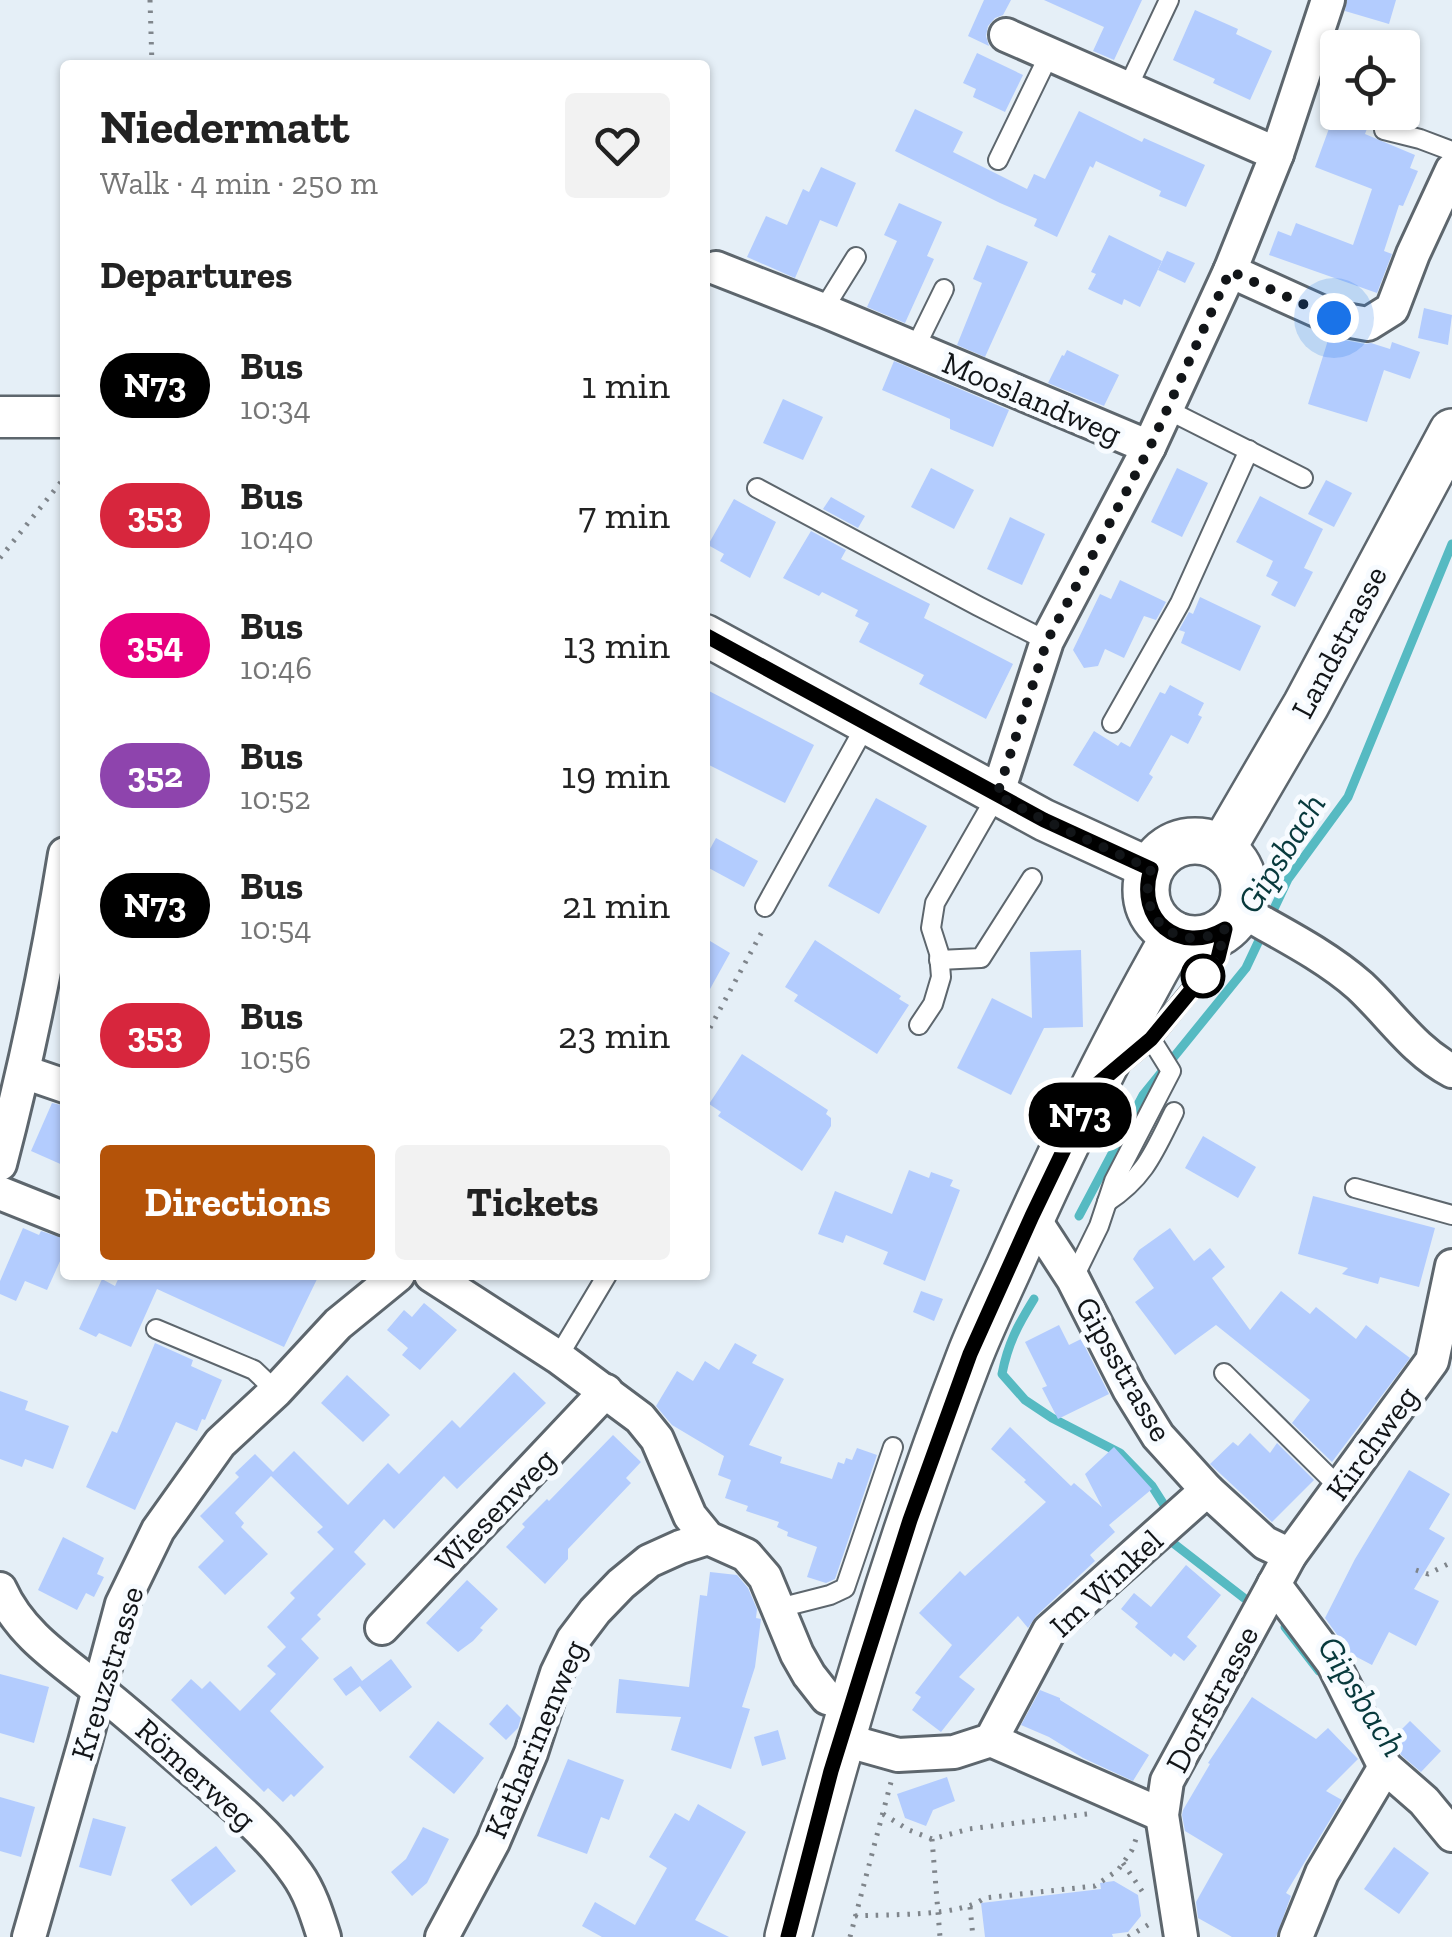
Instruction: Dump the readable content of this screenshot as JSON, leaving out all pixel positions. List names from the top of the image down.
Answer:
{
  "streets": {
    "main road": ["Landstrasse"],
    "street": [
      "Mooslandweg",
      "Gipsstrasse",
      "Kirchweg",
      "Wiesenweg",
      "Im Winkel",
      "Kreuzstrasse",
      "Dorfstrasse",
      "Katharinenweg",
      "Römerweg"
    ]
  },
  "crossings": [
    ["Gipsstrasse", "Kirchweg"],
    ["Gipsstrasse", "Im Winkel"],
    ["Kreuzstrasse", "Römerweg"]
  ],
  "water": ["Gipsbach"],
  "lines": ["bus line N73"],
  "page": {
    "on_map": "N73",
    "heading": [
      ["Niedermatt", "Walk · 4 min · 250 m"],
      "Departures"
    ],
    "list": [
      {
        "mark": "N73",
        "name": "Bus",
        "note": "10:34",
        "value": "1 min"
      },
      {
        "mark": "353",
        "name": "Bus",
        "note": "10:40",
        "value": "7 min"
      },
      {
        "mark": "354",
        "name": "Bus",
        "note": "10:46",
        "value": "13 min"
      },
      {
        "mark": "352",
        "name": "Bus",
        "note": "10:52",
        "value": "19 min"
      },
      {
        "mark": "N73",
        "name": "Bus",
        "note": "10:54",
        "value": "21 min"
      },
      {
        "mark": "353",
        "name": "Bus",
        "note": "10:56",
        "value": "23 min"
      }
    ],
    "buttons": ["Directions", "Tickets"]
  }
}
